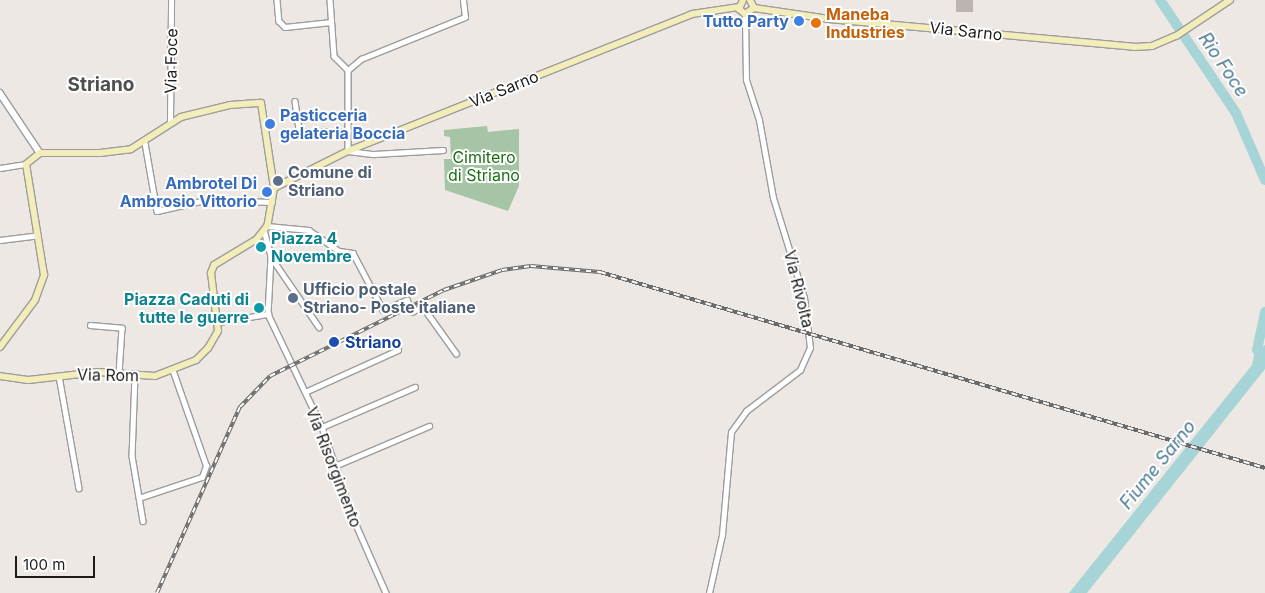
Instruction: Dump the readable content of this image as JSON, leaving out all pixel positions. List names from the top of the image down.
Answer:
{
  "streets": {
    "main road": ["Via Sarno", "Via Rom", "Via Risorgimento"],
    "street": ["Via Foce", "Via Rivolta"]
  },
  "crossings": [
    ["Via Sarno", "Via Risorgimento"],
    ["Via Foce", "Via Risorgimento"]
  ],
  "districts": ["Striano"],
  "water": ["Rio Foce", "Fiume Sarno"],
  "parks": ["Cimitero di Striano"],
  "places": [
    "Tutto Party",
    "Maneba Industries",
    "Pasticceria gelateria Boccia",
    "Comune di Striano",
    "Ambrotel Di Ambrosio Vittorio",
    "Piazza 4 Novembre",
    "Ufficio postale Striano- Poste italiane",
    "Piazza Caduti di tutte le guerre",
    "Striano"
  ],
  "scale_bar": "100 m"
}
